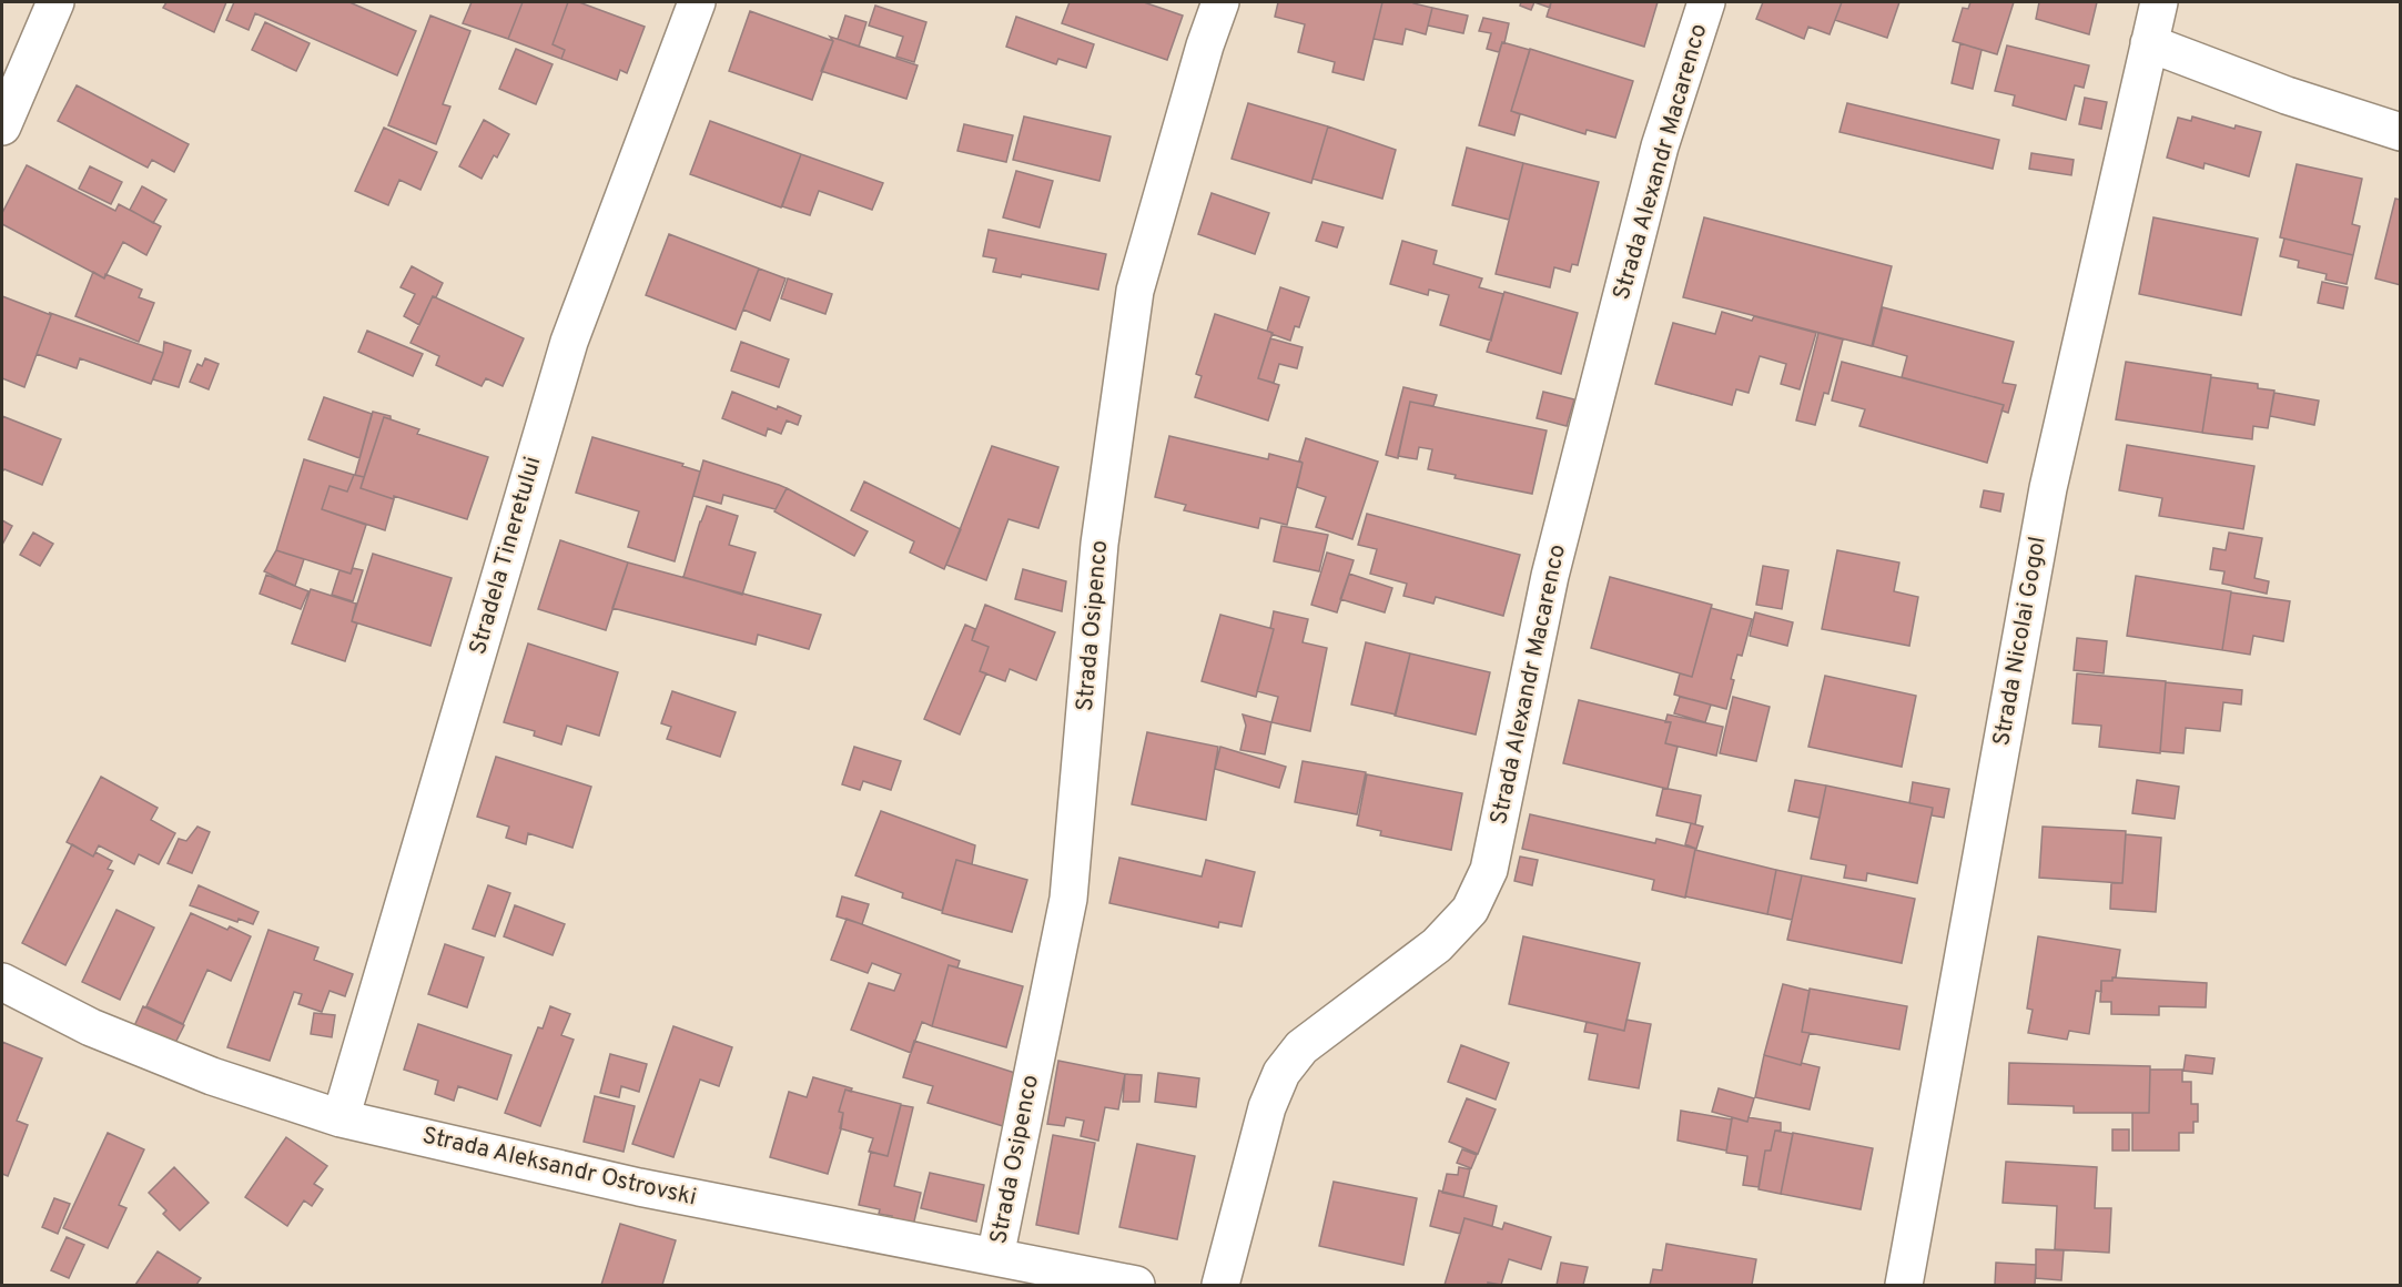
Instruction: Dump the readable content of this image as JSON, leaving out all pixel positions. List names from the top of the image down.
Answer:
{
  "streets": {
    "street": [
      "Strada Alexandr Macarenco",
      "Stradela Tineretului",
      "Strada Osipenco",
      "Strada Nicolai Gogol",
      "Strada Aleksandr Ostrovski"
    ]
  },
  "crossings": [
    ["Stradela Tineretului", "Strada Aleksandr Ostrovski"],
    ["Strada Osipenco", "Strada Aleksandr Ostrovski"]
  ]
}
